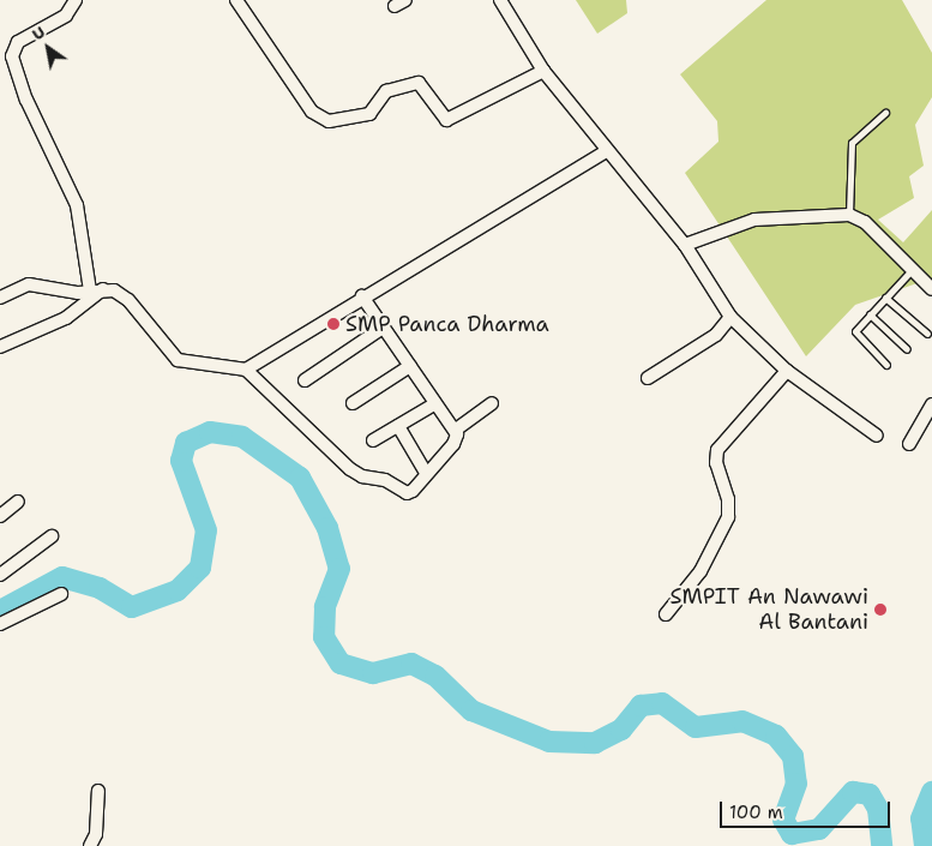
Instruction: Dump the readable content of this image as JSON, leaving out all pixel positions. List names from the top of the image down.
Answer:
{
  "places": ["SMP Panca Dharma", "SMPIT An Nawawi Al Bantani"],
  "scale_bar": "100 m",
  "north": "top left"
}
